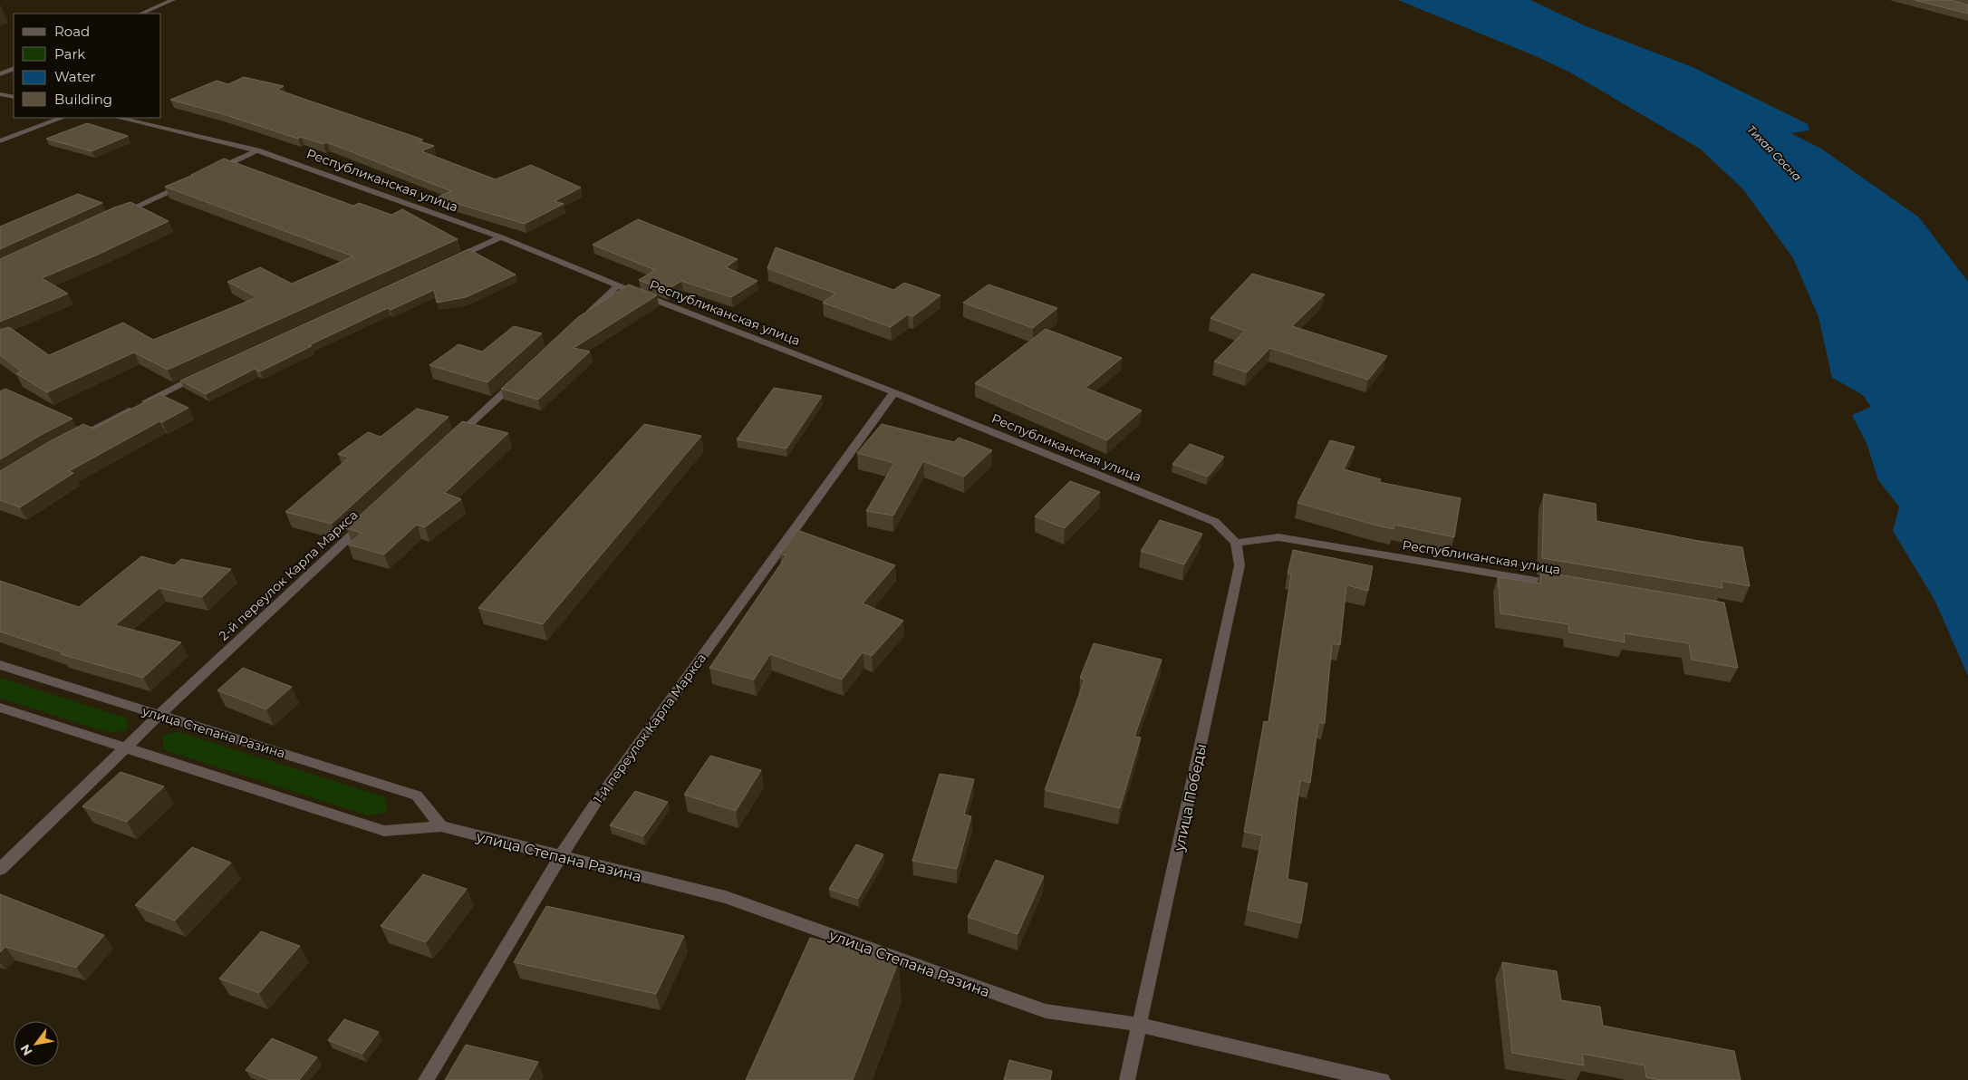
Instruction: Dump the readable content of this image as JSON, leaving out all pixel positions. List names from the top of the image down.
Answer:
{
  "streets": {
    "street": [
      "Республиканская улица",
      "2-й переулок Карла Маркса",
      "1-й переулок Карла Маркса",
      "улица Степана Разина",
      "улица Победы"
    ]
  },
  "crossings": [
    ["Республиканская улица", "1-й переулок Карла Маркса"],
    ["Республиканская улица", "улица Победы"],
    ["2-й переулок Карла Маркса", "улица Степана Разина"],
    ["1-й переулок Карла Маркса", "улица Степана Разина"],
    ["улица Степана Разина", "улица Победы"]
  ],
  "water": ["Тихая Сосна"],
  "legend": [
    "Road",
    "Park",
    "Water",
    "Building"
  ],
  "north": "bottom left"
}
